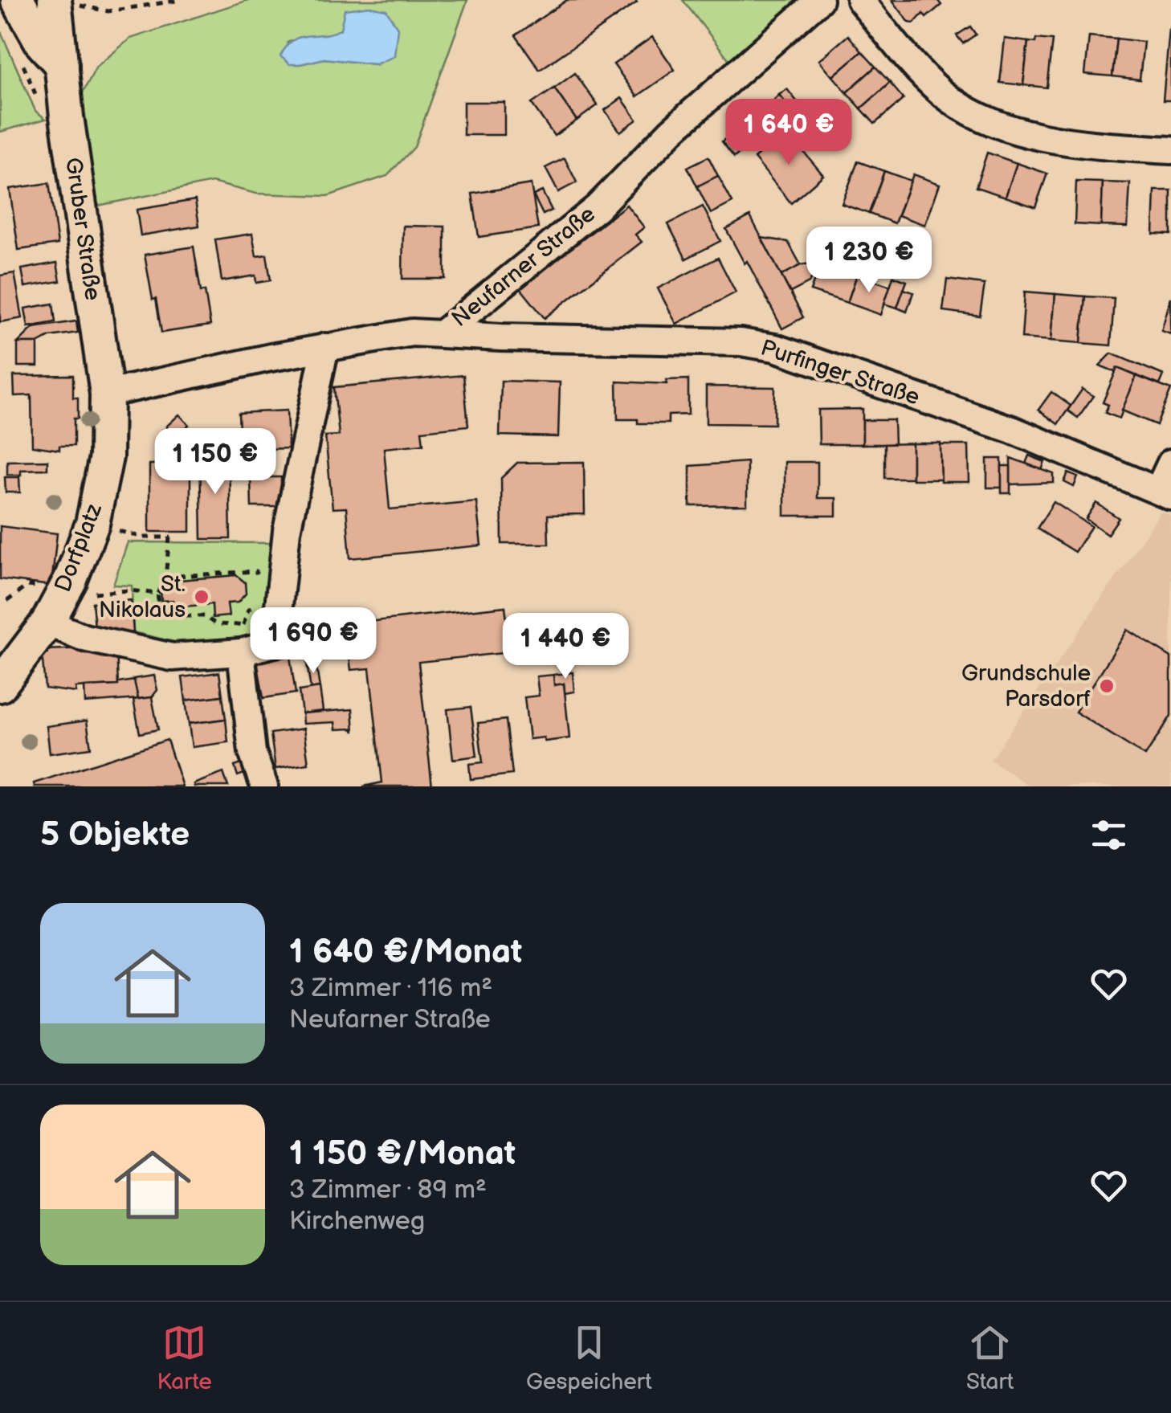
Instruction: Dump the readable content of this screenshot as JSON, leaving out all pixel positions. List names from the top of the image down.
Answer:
{
  "streets": {
    "street": [
      "Gruber Straße",
      "Neufarner Straße",
      "Purfinger Straße",
      "Dorfplatz"
    ]
  },
  "crossings": [
    ["Gruber Straße", "Neufarner Straße"],
    ["Gruber Straße", "Dorfplatz"],
    ["Neufarner Straße", "Purfinger Straße"],
    ["Neufarner Straße", "Dorfplatz"]
  ],
  "places": ["St. Nikolaus", "Grundschule Parsdorf"],
  "page": {
    "price": [
      "1 640 €",
      "1 230 €",
      "1 150 €",
      "1 690 €",
      "1 440 €"
    ],
    "heading": "5 Objekte",
    "list": [
      {
        "name": "1 640 €/Monat",
        "note": "3 Zimmer · 116 m² · Neufarner Straße"
      },
      {
        "name": "1 150 €/Monat",
        "note": "3 Zimmer · 89 m² · Kirchenweg"
      }
    ],
    "tabs": ["Karte", "Gespeichert", "Start"]
  }
}
